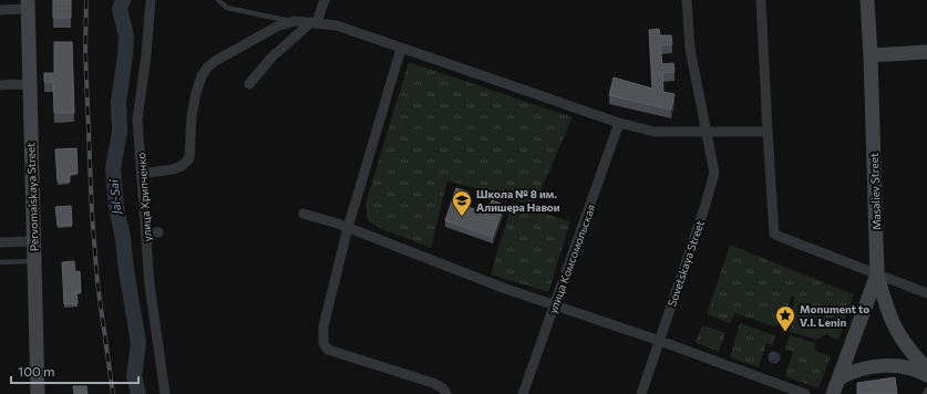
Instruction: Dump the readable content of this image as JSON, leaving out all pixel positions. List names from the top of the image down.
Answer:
{
  "streets": {
    "main road": ["Masaliev Street", "Pervomaiskaya Street"],
    "street": ["улица Хрипченко", "улица Комсомольская", "Sovetskaya Street"]
  },
  "water": ["Jal-Sai"],
  "places": {
    "school or university": ["Школа № 8 им. Алишера Навои"],
    "place": ["Monument to V.I. Lenin"]
  },
  "scale_bar": "100 m"
}
